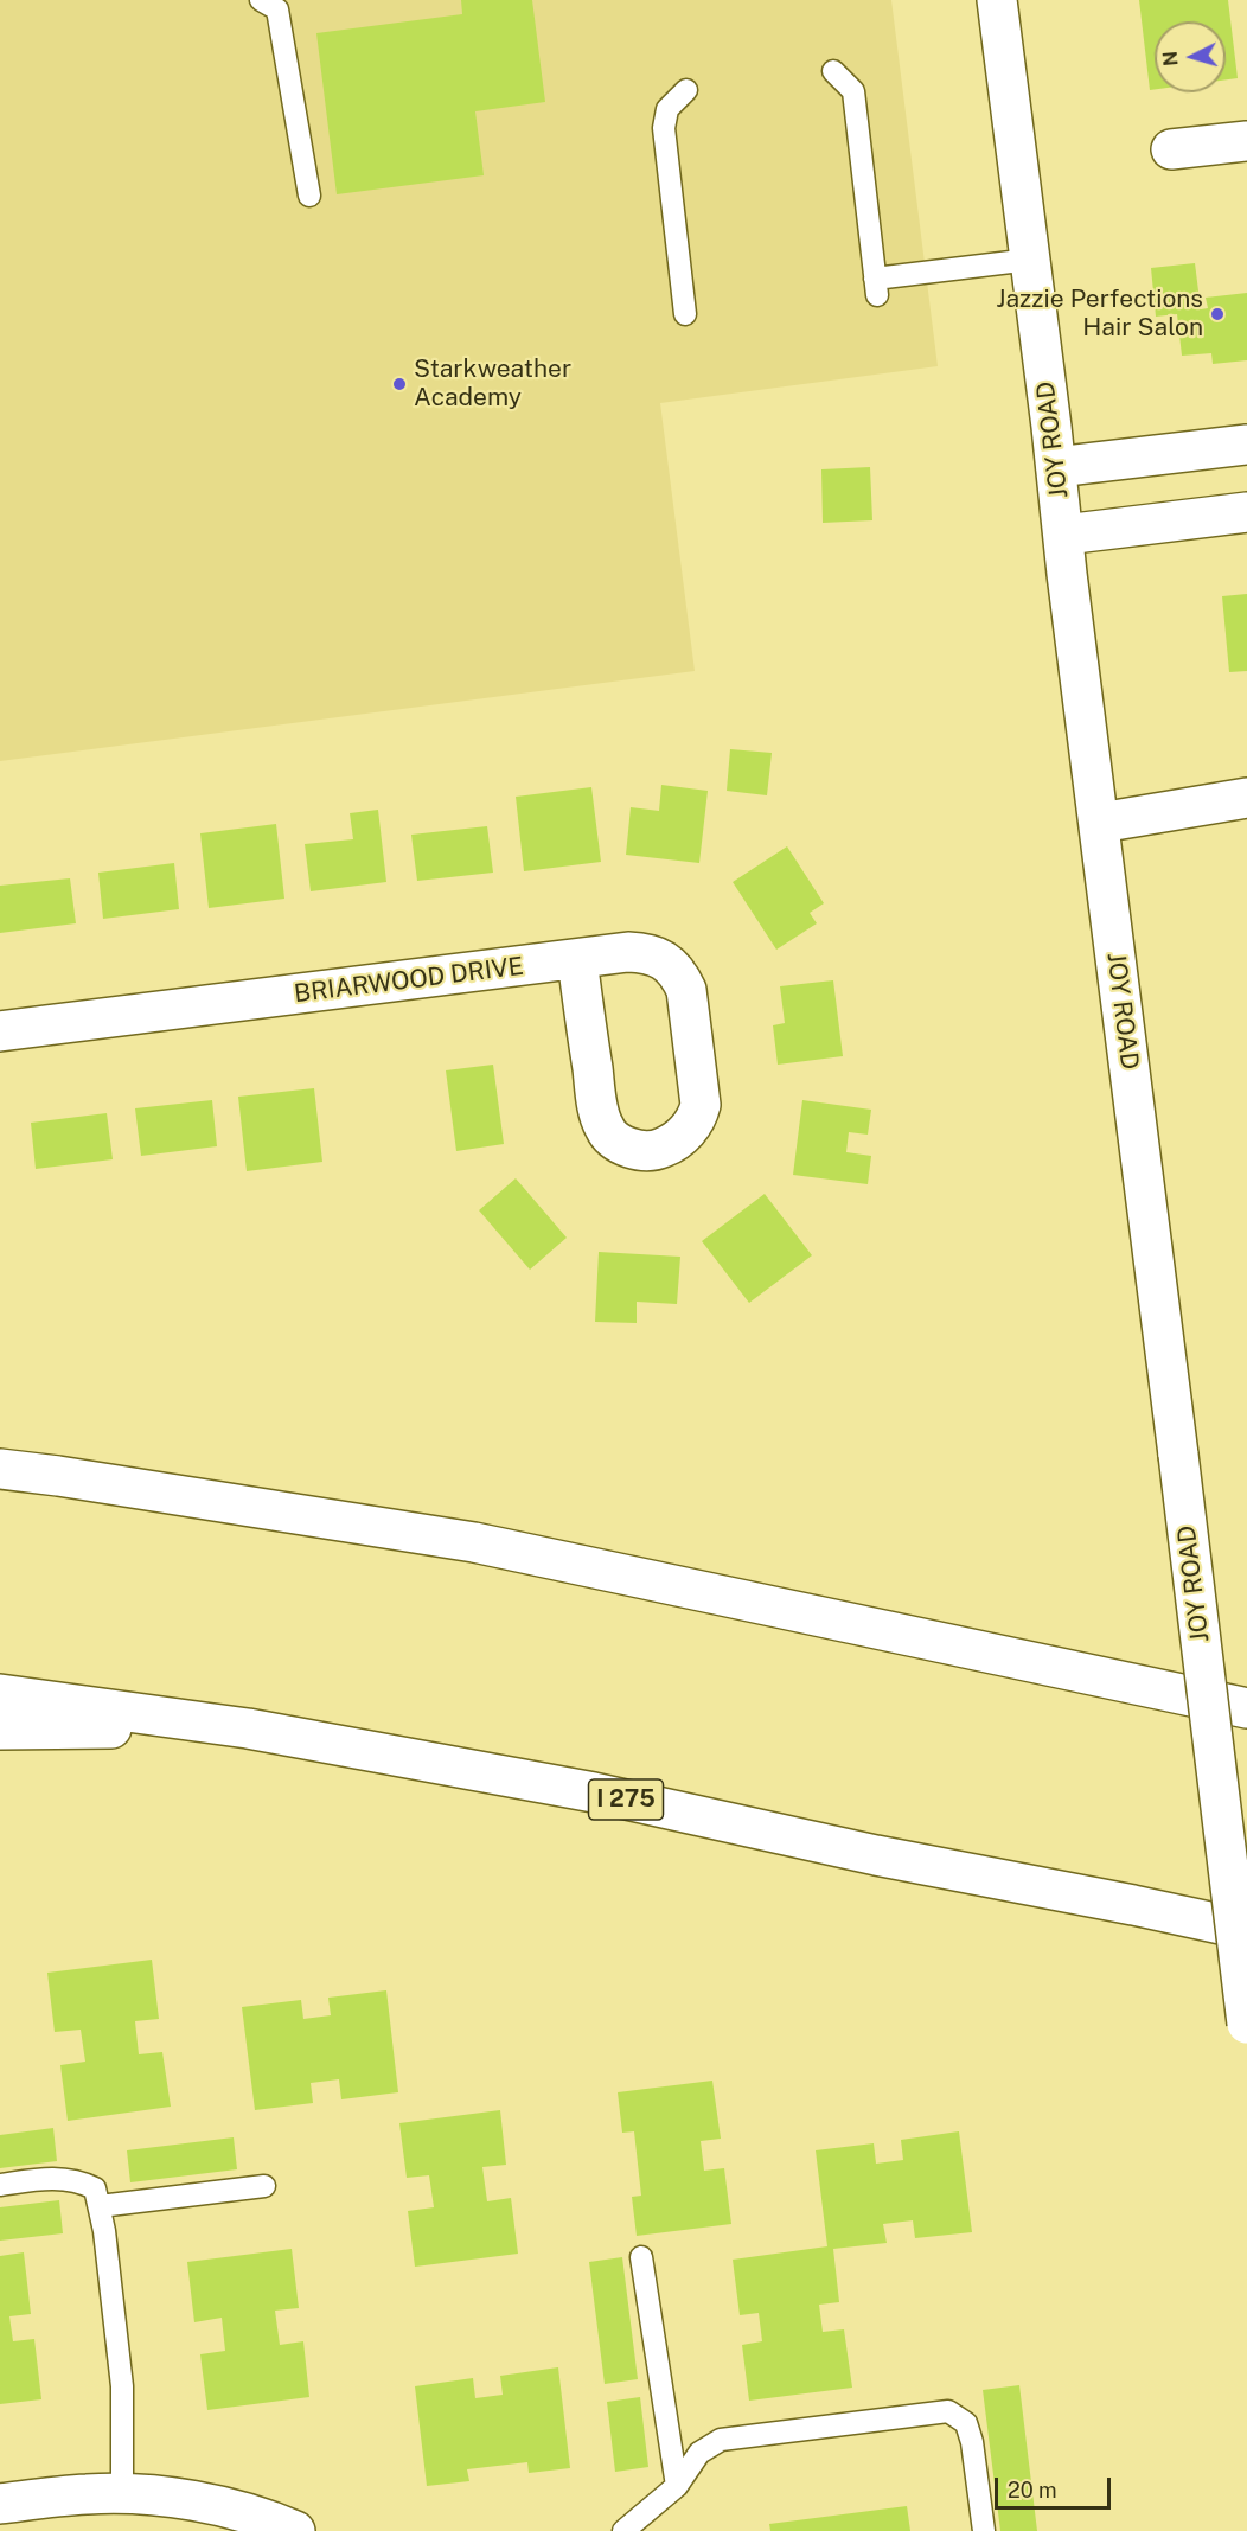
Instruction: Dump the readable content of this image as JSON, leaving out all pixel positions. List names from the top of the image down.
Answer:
{
  "streets": {
    "main road": ["JOY ROAD", "BRIARWOOD DRIVE", "I 275"]
  },
  "places": ["Jazzie Perfections Hair Salon", "Starkweather Academy"],
  "scale_bar": "20 m",
  "north": "left"
}
